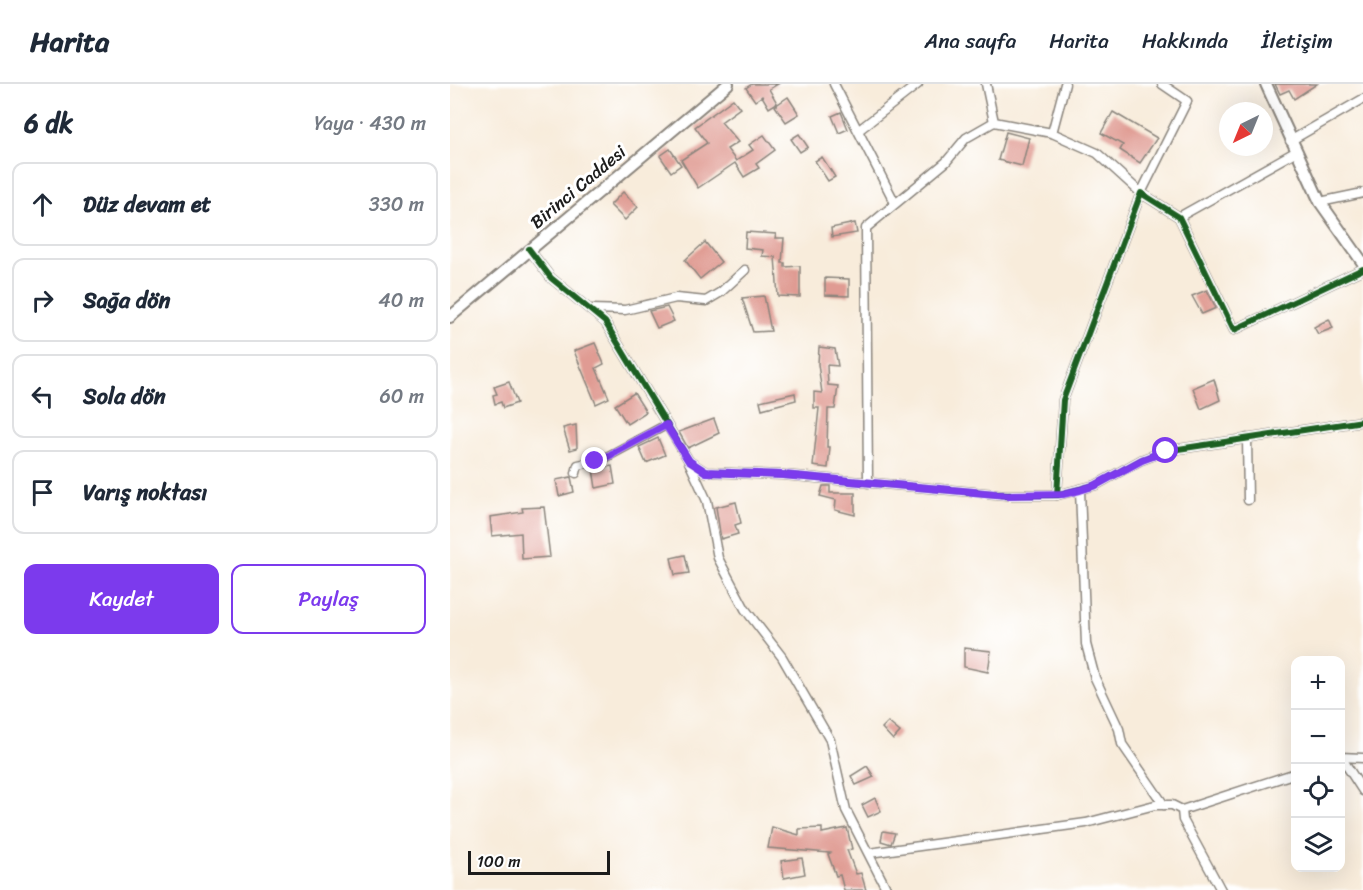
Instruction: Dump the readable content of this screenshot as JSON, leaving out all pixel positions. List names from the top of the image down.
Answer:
{
  "streets": {
    "street": ["Birinci Caddesi"]
  },
  "scale_bar": "100 m",
  "north": "bottom left",
  "page": {
    "header": "Harita",
    "nav": [
      "Ana sayfa",
      "Harita",
      "Hakkında",
      "İletişim"
    ],
    "heading": ["6 dk", "Yaya · 430 m"],
    "list": [
      ["Düz devam et", "330 m"],
      ["Sağa dön", "40 m"],
      ["Sola dön", "60 m"],
      "Varış noktası"
    ],
    "buttons": ["Kaydet", "Paylaş"],
    "map_buttons": ["+", "−"],
    "scale": "100 m"
  }
}
